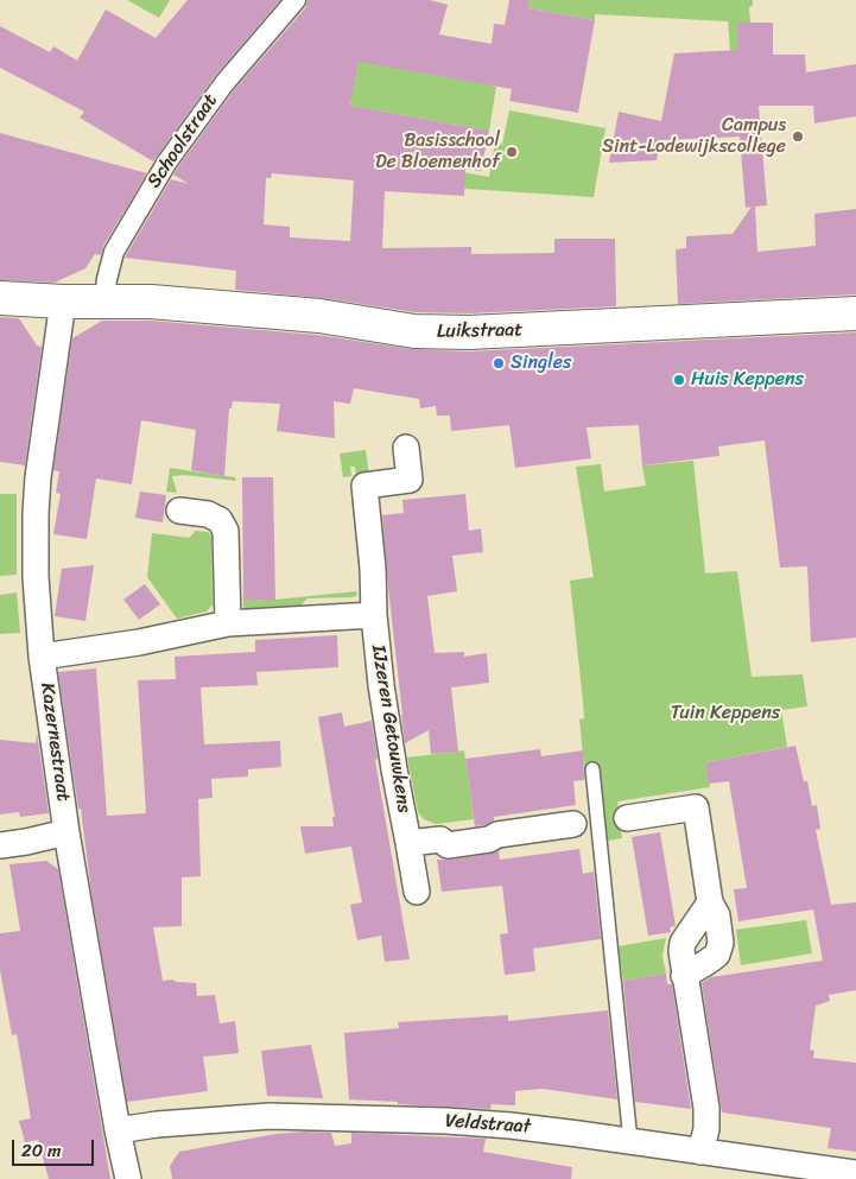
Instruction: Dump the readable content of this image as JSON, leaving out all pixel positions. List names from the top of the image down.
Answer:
{
  "streets": {
    "street": [
      "Schoolstraat",
      "Luikstraat",
      "IJzeren Getouwkens",
      "Kazernestraat",
      "Veldstraat"
    ]
  },
  "crossings": [
    ["Schoolstraat", "Luikstraat"],
    ["Luikstraat", "Kazernestraat"],
    ["Kazernestraat", "Veldstraat"]
  ],
  "parks": ["Tuin Keppens"],
  "places": [
    "Campus Sint-Lodewijkscollege",
    "Basisschool De Bloemenhof",
    "Singles",
    "Huis Keppens"
  ],
  "scale_bar": "20 m"
}
